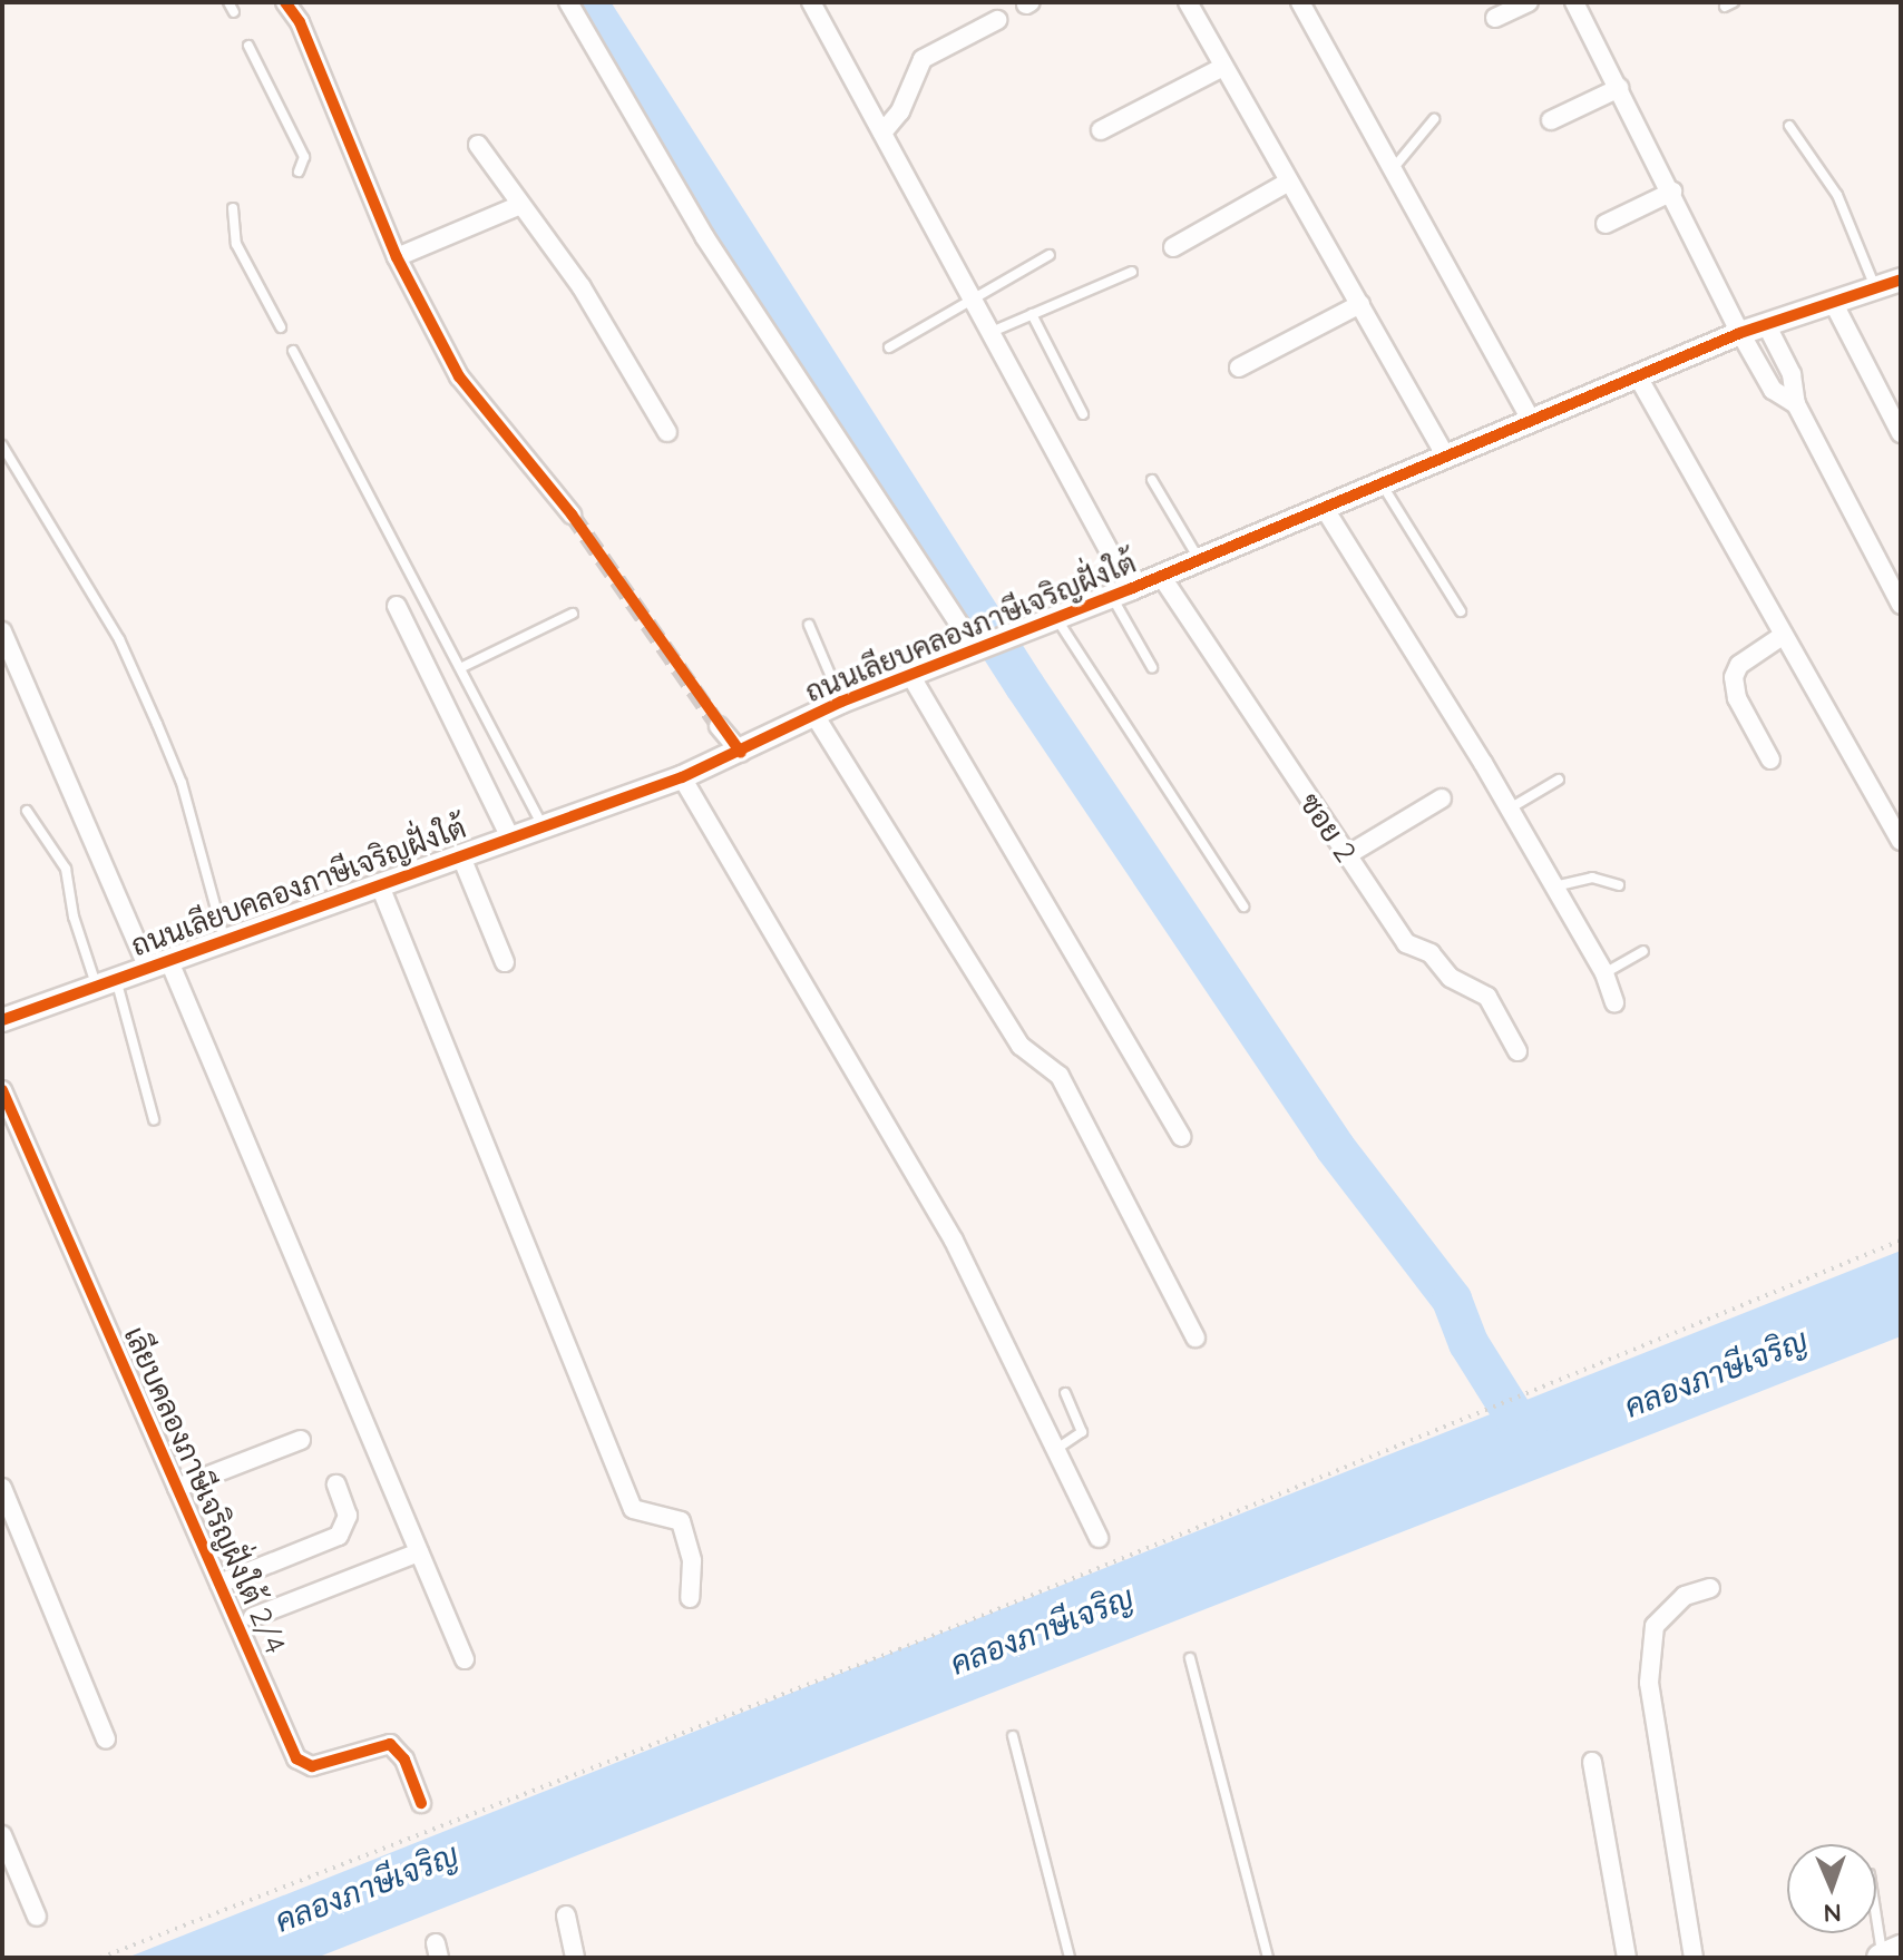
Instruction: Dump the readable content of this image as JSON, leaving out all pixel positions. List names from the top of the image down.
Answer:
{
  "streets": {
    "street": ["ถนนเลียบคลองภาษีเจริญฝั่งใต้", "ซอย 2", "เลียบคลองภาษีเจริญฝั่งใต้ 2/4"]
  },
  "crossings": [
    ["ถนนเลียบคลองภาษีเจริญฝั่งใต้", "ซอย 2"]
  ],
  "water": ["คลองภาษีเจริญ"],
  "north": "bottom"
}
